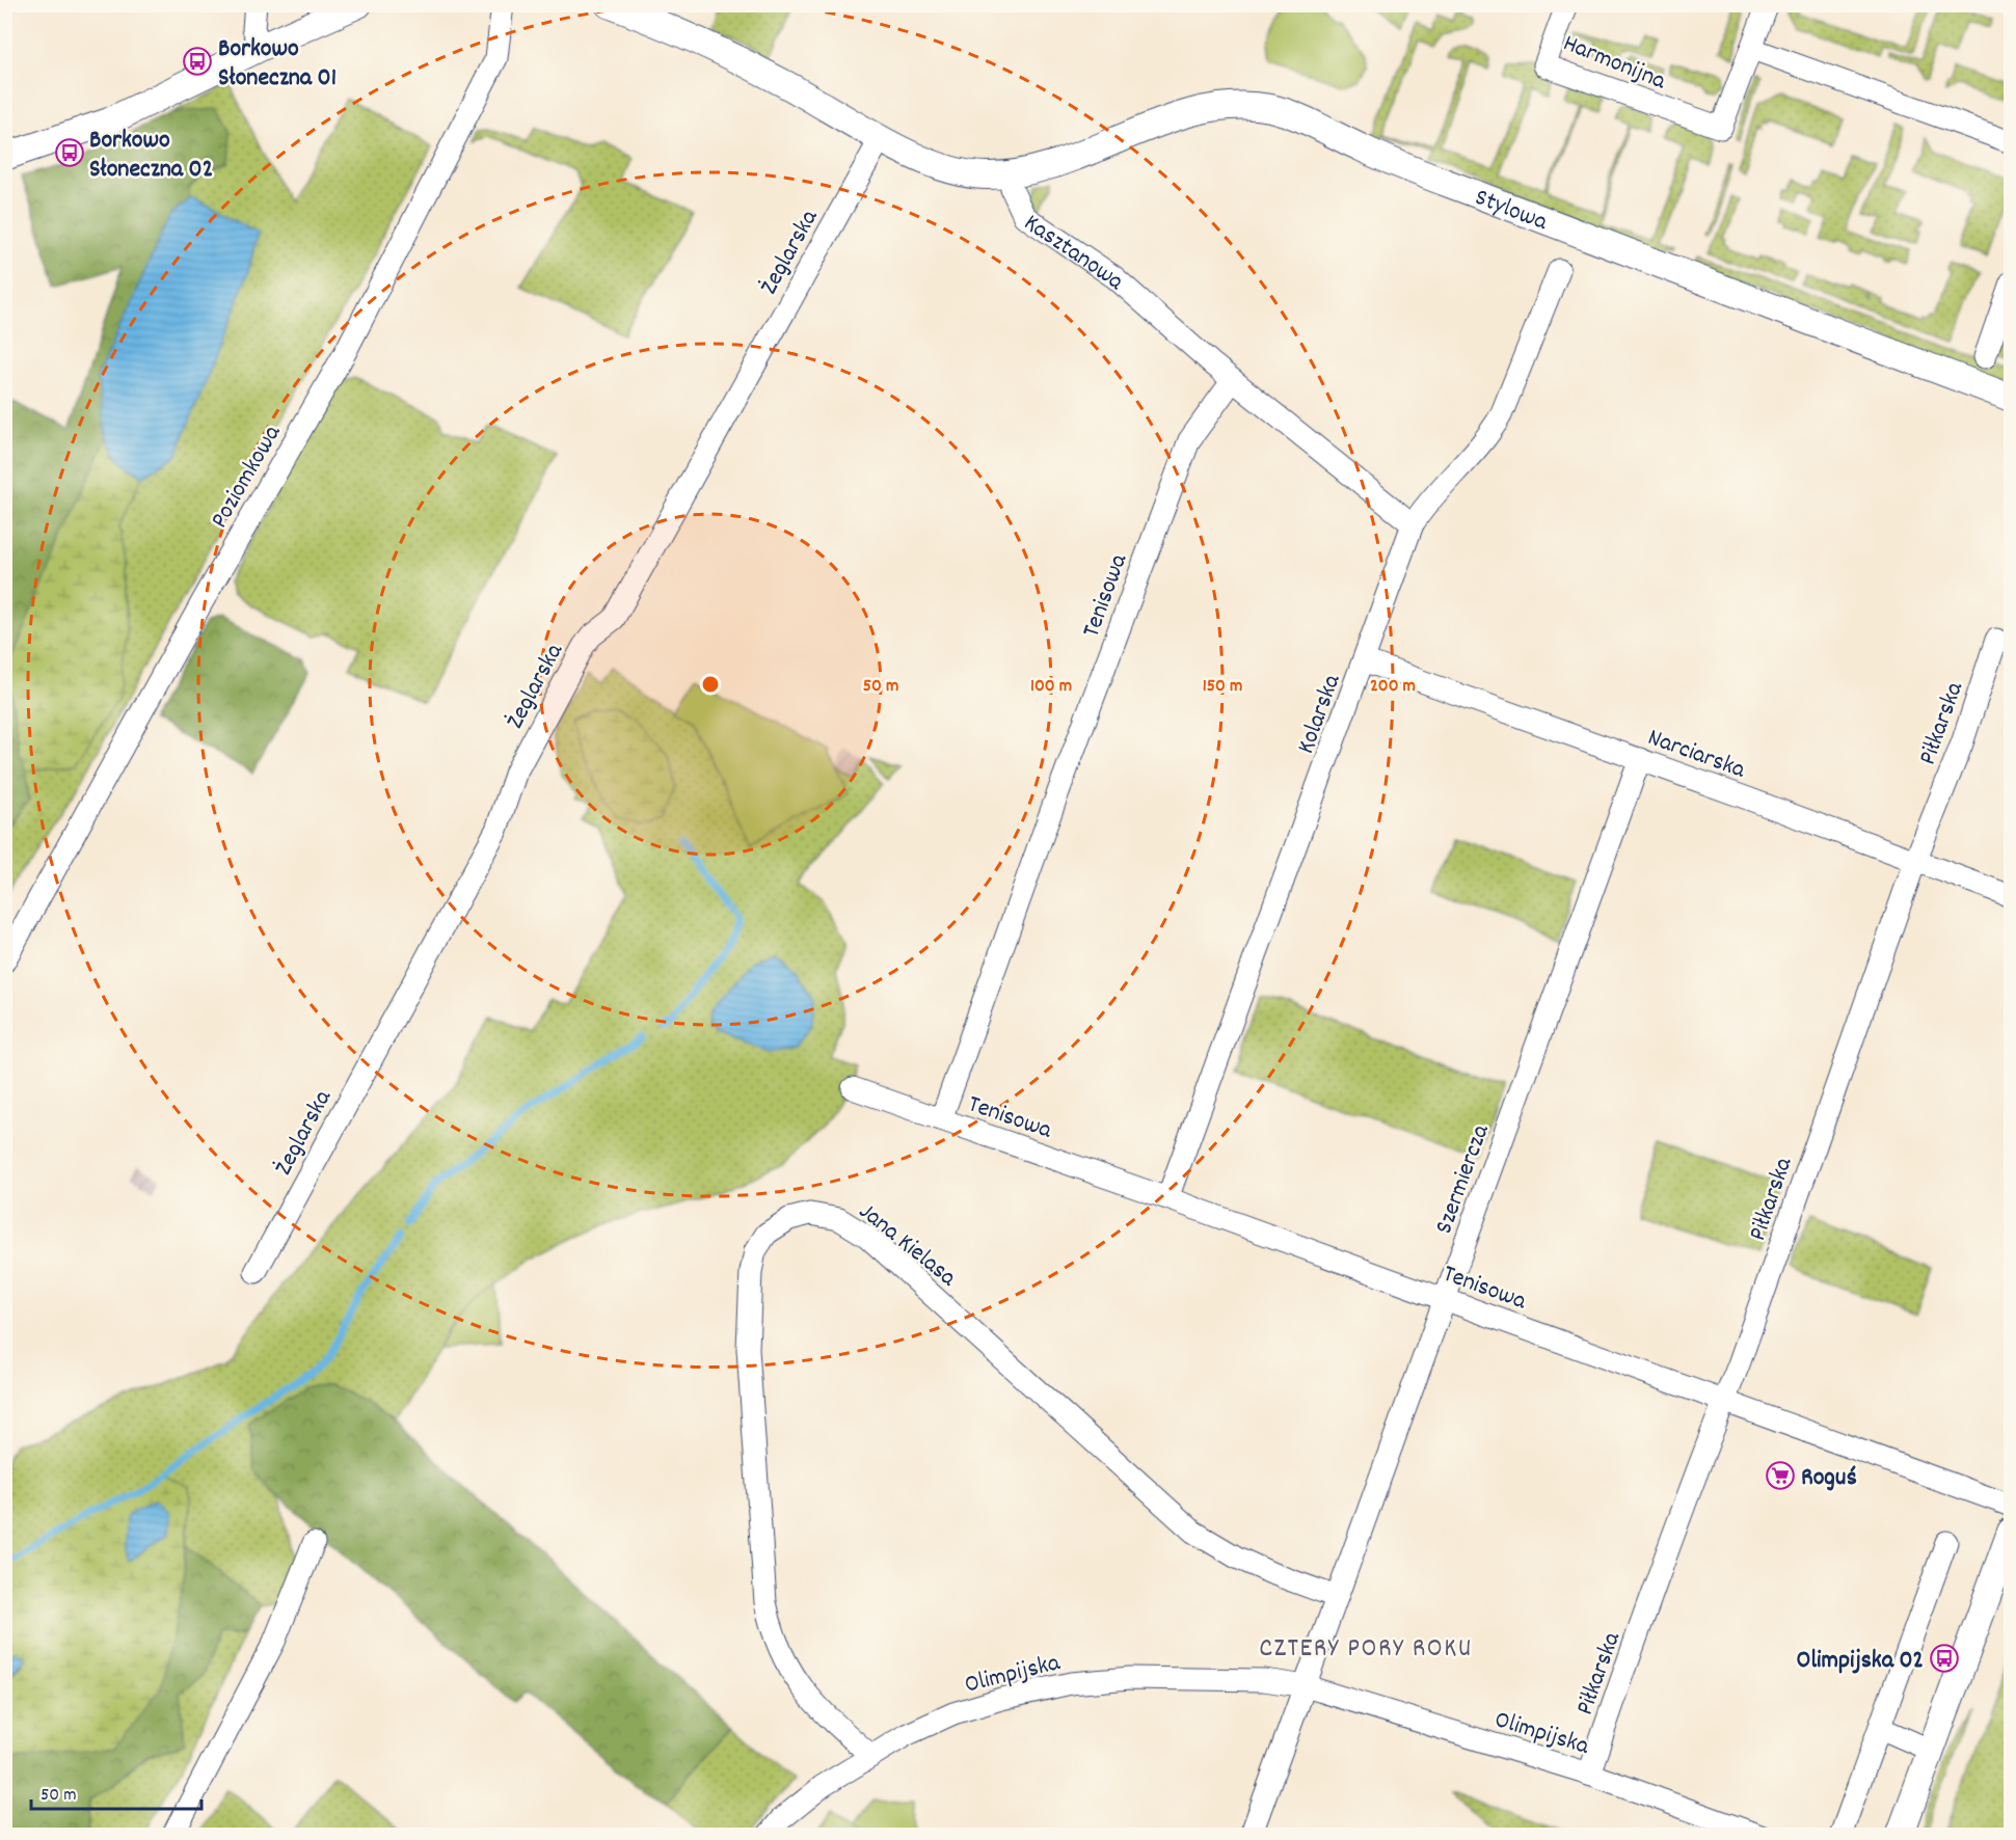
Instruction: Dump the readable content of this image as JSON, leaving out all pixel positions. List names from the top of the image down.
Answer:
{
  "streets": {
    "street": [
      "Harmonijna",
      "Stylowa",
      "Kasztanowa",
      "Żeglarska",
      "Poziomkowa",
      "Tenisowa",
      "Kolarska",
      "Piłkarska",
      "Narciarska",
      "Szermiercza",
      "Jana Kielasa",
      "Olimpijska"
    ]
  },
  "crossings": [
    ["Stylowa", "Kasztanowa"],
    ["Kasztanowa", "Tenisowa"],
    ["Kasztanowa", "Kolarska"],
    ["Tenisowa", "Kolarska"],
    ["Tenisowa", "Piłkarska"],
    ["Tenisowa", "Szermiercza"],
    ["Kolarska", "Narciarska"],
    ["Piłkarska", "Narciarska"],
    ["Piłkarska", "Olimpijska"],
    ["Narciarska", "Szermiercza"],
    ["Szermiercza", "Jana Kielasa"],
    ["Szermiercza", "Olimpijska"],
    ["Jana Kielasa", "Olimpijska"]
  ],
  "districts": ["CZTERY PORY ROKU"],
  "places": {
    "bus stop": ["Borkowo Słoneczna 01", "Borkowo Słoneczna 02", "Olimpijska 02"],
    "supermarket": ["Roguś"]
  },
  "scale_bar": "50 m",
  "rings": [
    "50 m",
    "100 m",
    "150 m",
    "200 m"
  ]
}
